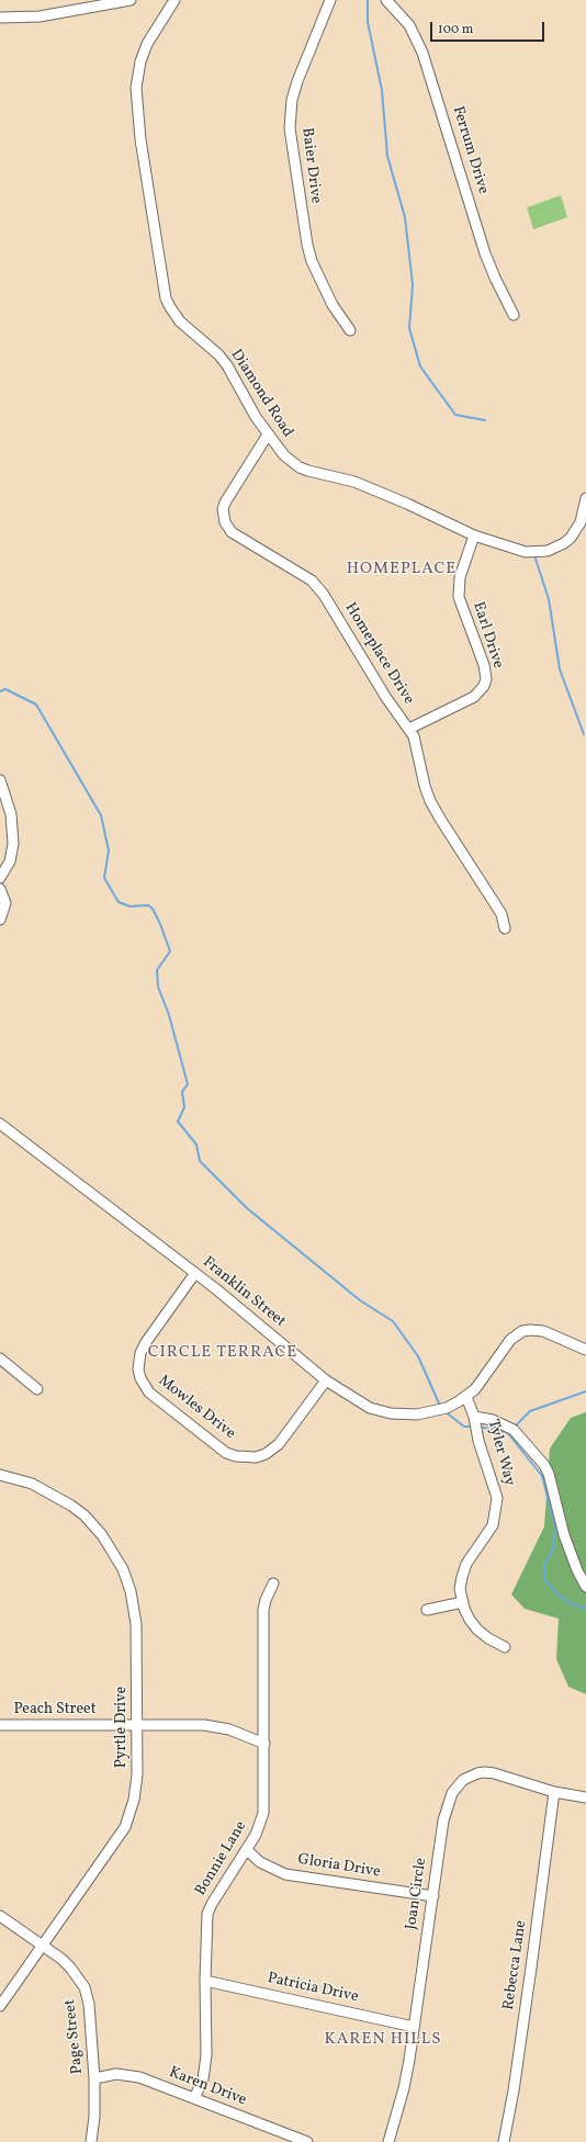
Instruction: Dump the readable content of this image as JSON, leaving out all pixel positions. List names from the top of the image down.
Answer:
{
  "streets": {
    "street": [
      "Ferrum Drive",
      "Baier Drive",
      "Diamond Road",
      "Earl Drive",
      "Homeplace Drive",
      "Franklin Street",
      "Mowles Drive",
      "Tyler Way",
      "Peach Street",
      "Pyrtle Drive",
      "Bonnie Lane",
      "Gloria Drive",
      "Joan Circle",
      "Rebecca Lane",
      "Patricia Drive",
      "Page Street",
      "Karen Drive"
    ]
  },
  "crossings": [
    ["Diamond Road", "Earl Drive"],
    ["Diamond Road", "Homeplace Drive"],
    ["Earl Drive", "Homeplace Drive"],
    ["Franklin Street", "Mowles Drive"],
    ["Franklin Street", "Tyler Way"],
    ["Peach Street", "Pyrtle Drive"],
    ["Peach Street", "Bonnie Lane"],
    ["Pyrtle Drive", "Page Street"],
    ["Bonnie Lane", "Gloria Drive"],
    ["Bonnie Lane", "Patricia Drive"],
    ["Bonnie Lane", "Karen Drive"],
    ["Gloria Drive", "Joan Circle"],
    ["Joan Circle", "Rebecca Lane"],
    ["Joan Circle", "Patricia Drive"],
    ["Page Street", "Karen Drive"]
  ],
  "districts": ["HOMEPLACE", "CIRCLE TERRACE", "KAREN HILLS"],
  "scale_bar": "100 m"
}
